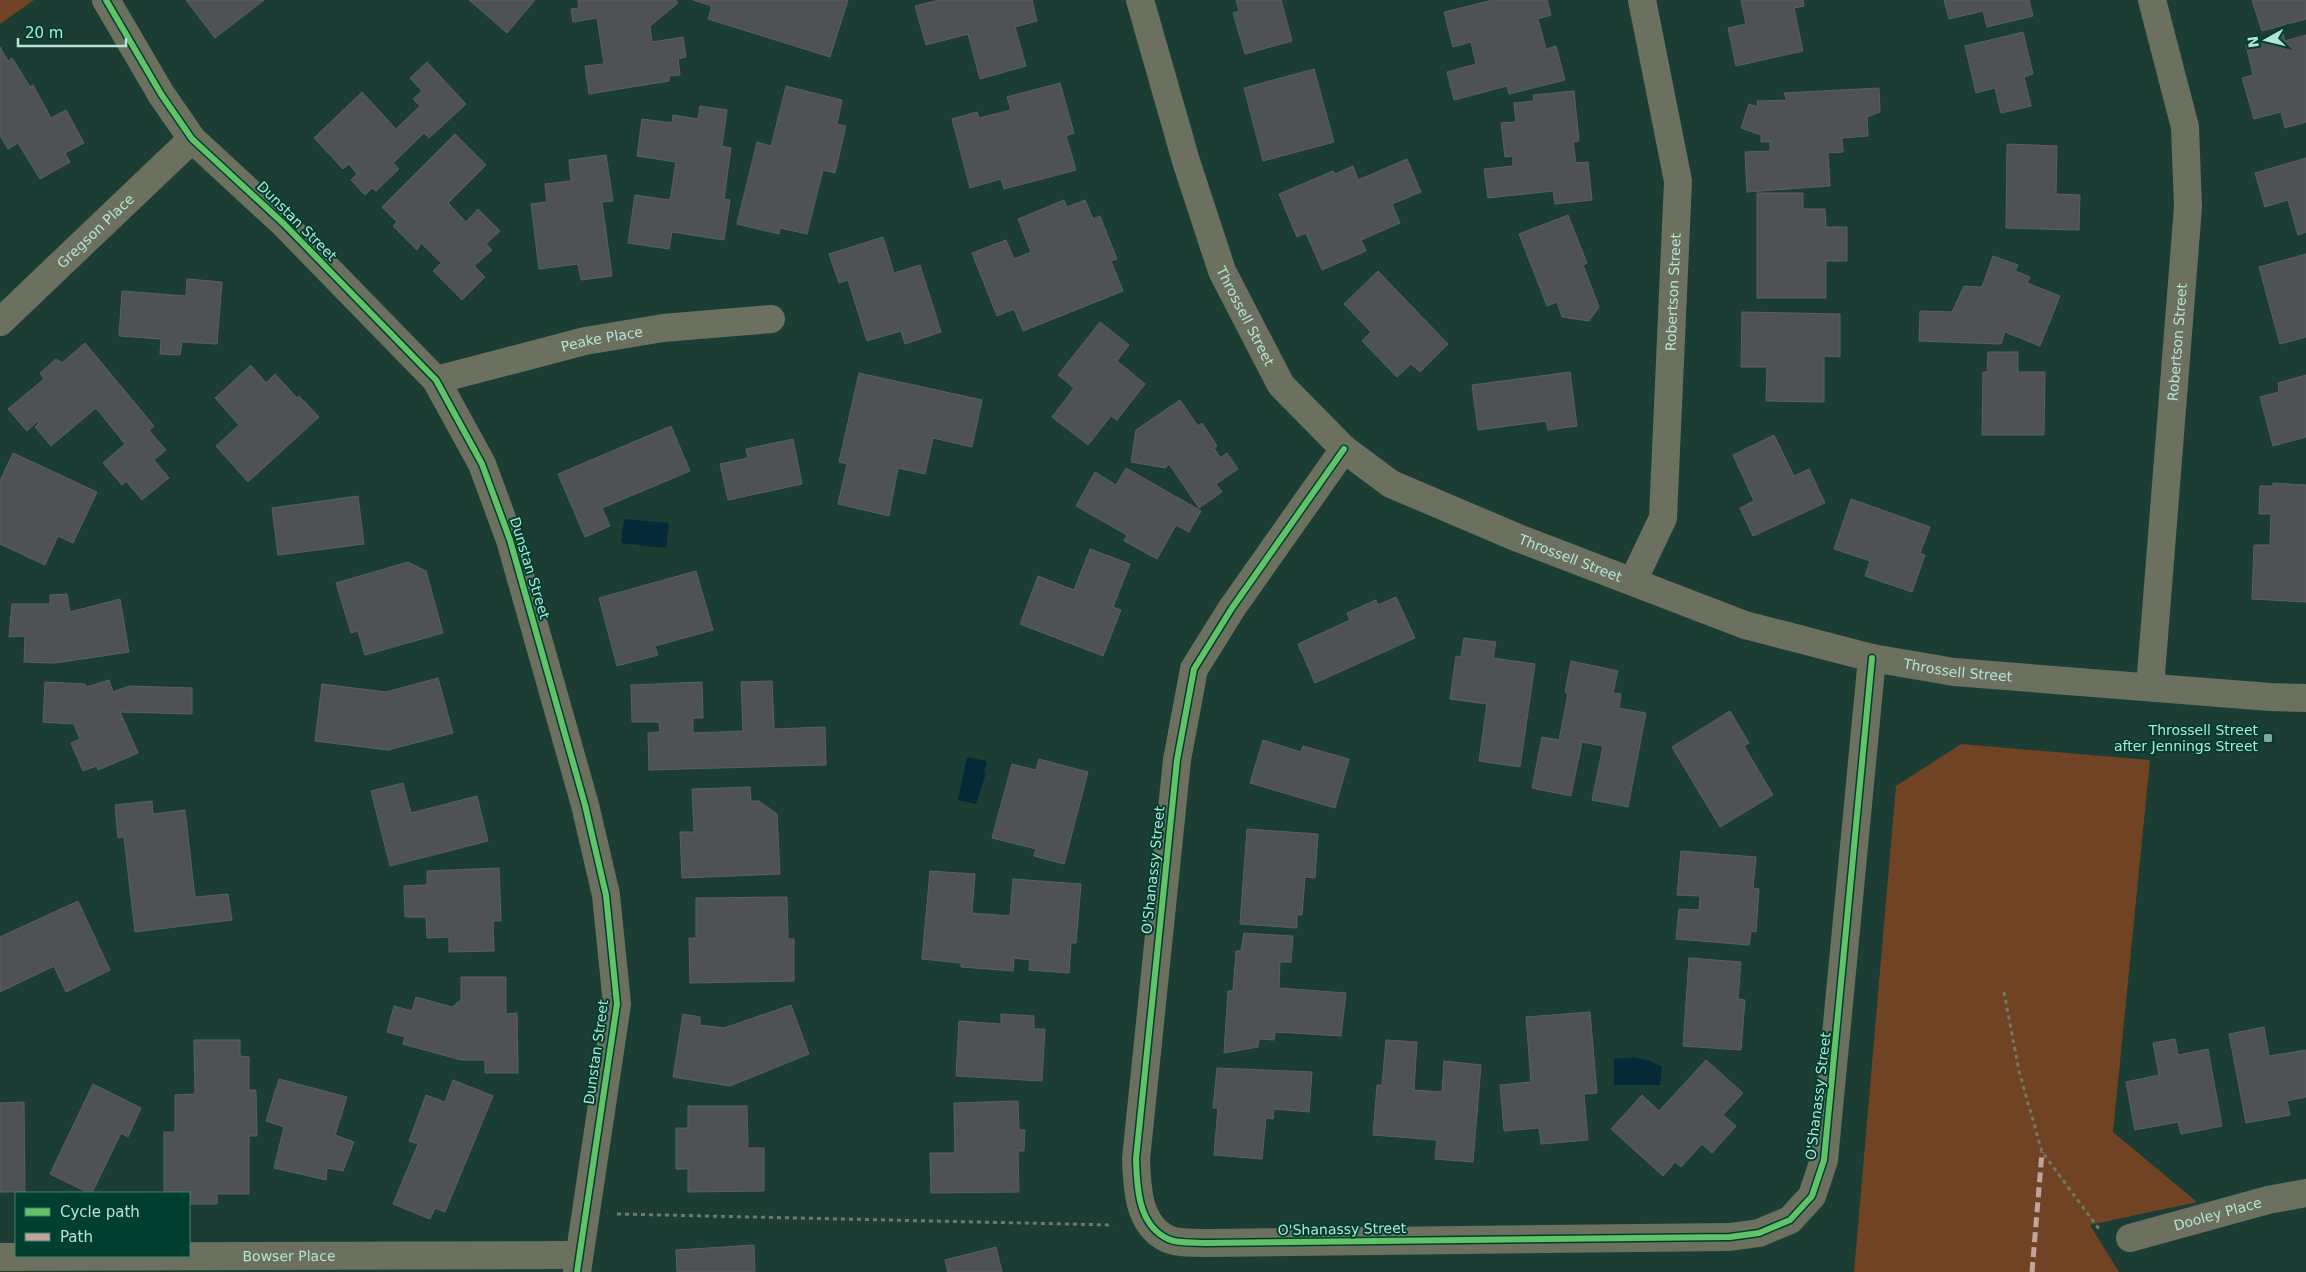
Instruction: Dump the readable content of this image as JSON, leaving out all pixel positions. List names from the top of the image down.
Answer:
{
  "streets": {
    "street": [
      "Dunstan Street",
      "Gregson Place",
      "Robertson Street",
      "Throssell Street",
      "Peake Place",
      "O'Shanassy Street",
      "Dooley Place",
      "Bowser Place"
    ]
  },
  "crossings": [
    ["Dunstan Street", "Gregson Place"],
    ["Dunstan Street", "Peake Place"],
    ["Dunstan Street", "Bowser Place"],
    ["Robertson Street", "Throssell Street"],
    ["Throssell Street", "O'Shanassy Street"]
  ],
  "places": {
    "transit": ["Throssell Street after Jennings Street"]
  },
  "legend": ["Cycle path", "Path"],
  "scale_bar": "20 m",
  "north": "left"
}
